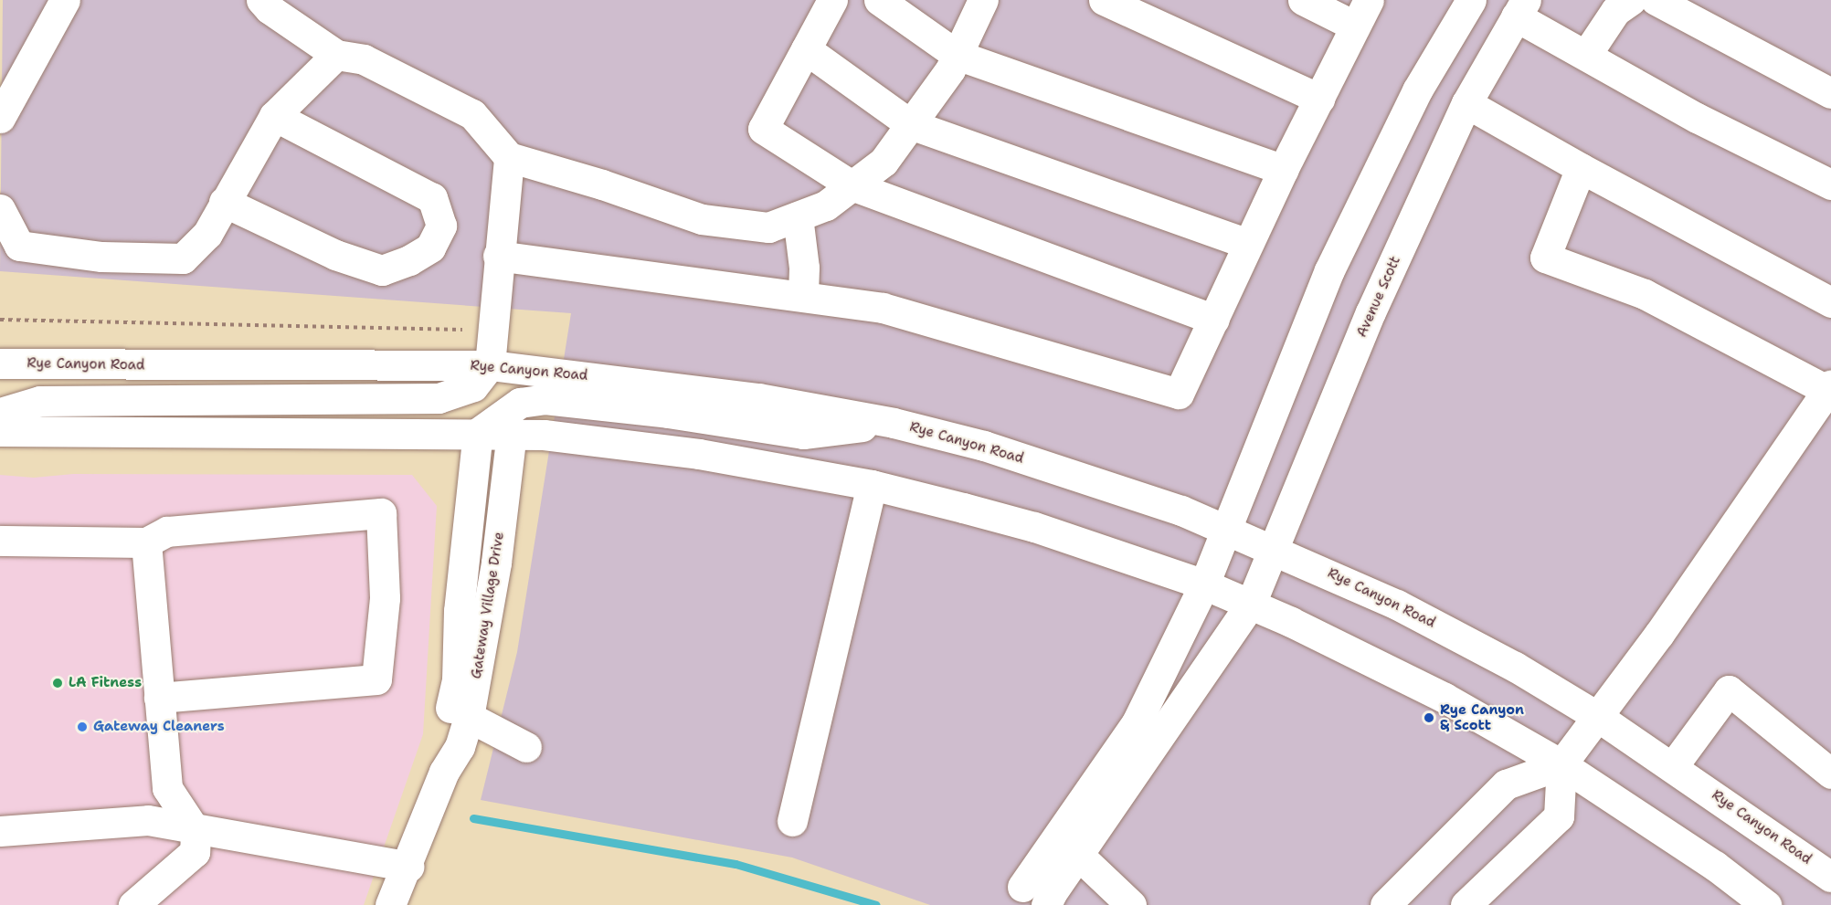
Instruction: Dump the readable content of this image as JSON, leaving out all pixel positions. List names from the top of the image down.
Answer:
{
  "streets": {
    "main road": ["Avenue Scott", "Rye Canyon Road", "Gateway Village Drive"]
  },
  "crossings": [
    ["Avenue Scott", "Rye Canyon Road"]
  ],
  "places": ["LA Fitness", "Rye Canyon & Scott", "Gateway Cleaners"]
}
